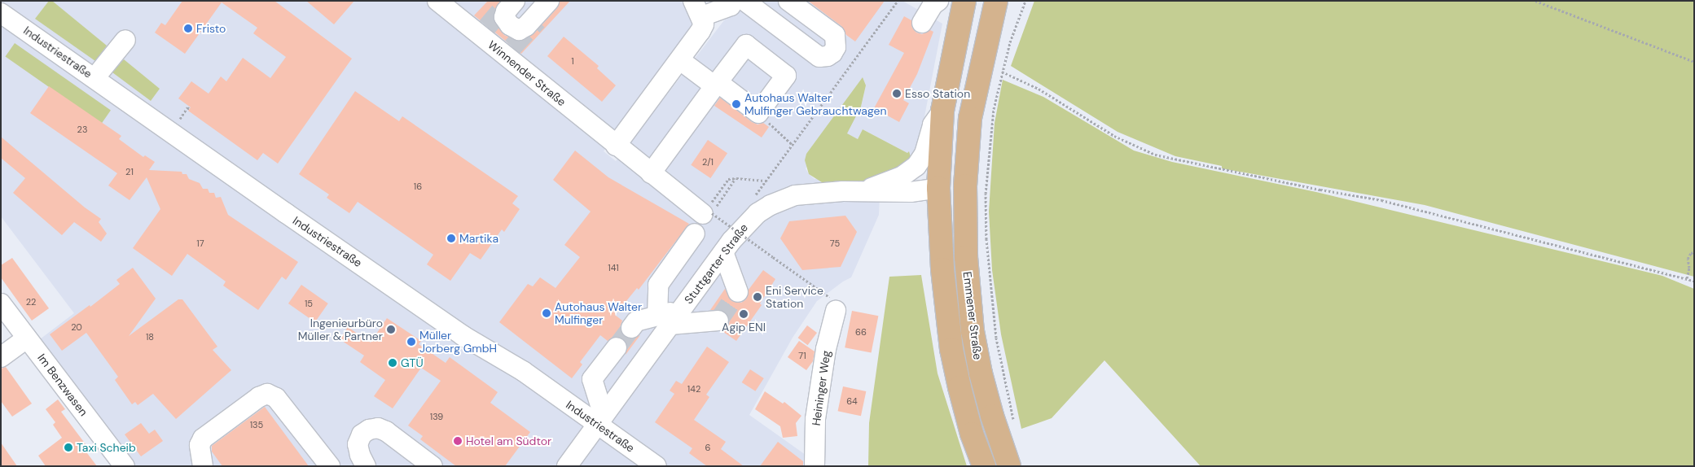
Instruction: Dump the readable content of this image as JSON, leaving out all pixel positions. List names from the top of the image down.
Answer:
{
  "streets": {
    "main road": ["Emmener Straße"],
    "street": [
      "Industriestraße",
      "Winnender Straße",
      "Stuttgarter Straße",
      "Im Benzwasen",
      "Heininger Weg"
    ]
  },
  "crossings": [
    ["Industriestraße", "Stuttgarter Straße"]
  ],
  "places": [
    "Fristo",
    "Esso Station",
    "Autohaus Walter Mulfinger Gebrauchtwagen",
    "Martika",
    "Eni Service Station",
    "Autohaus Walter Mulfinger",
    "Agip ENI",
    "Ingenieurbüro Müller & Partner",
    "Müller Jorberg GmbH",
    "GTÜ",
    "Hotel am Südtor",
    "Taxi Scheib"
  ],
  "house_numbers": [
    "1",
    "23",
    "2/1",
    "21",
    "16",
    "17",
    "75",
    "141",
    "22",
    "15",
    "20",
    "66",
    "18",
    "71",
    "142",
    "64",
    "139",
    "135",
    "6"
  ]
}
